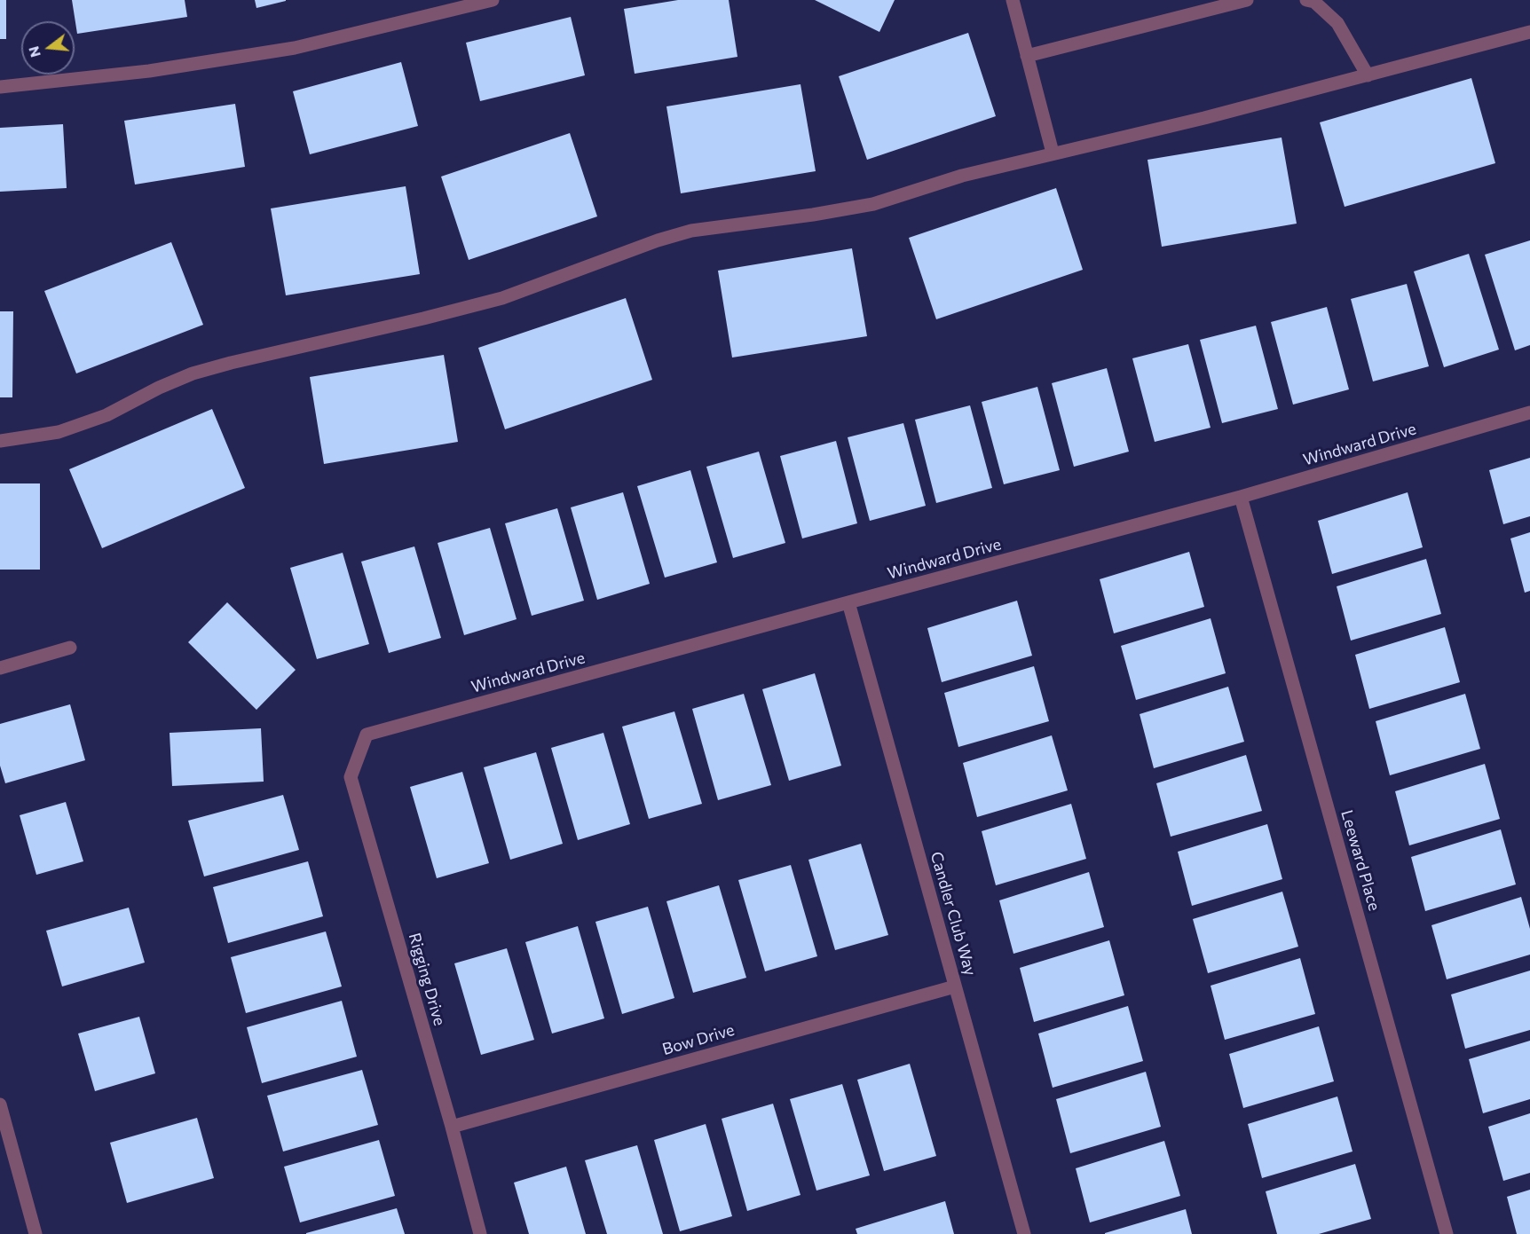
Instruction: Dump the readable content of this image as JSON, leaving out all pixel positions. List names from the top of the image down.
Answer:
{
  "streets": {
    "street": [
      "Windward Drive",
      "Leeward Place",
      "Candler Club Way",
      "Rigging Drive",
      "Bow Drive"
    ]
  },
  "crossings": [
    ["Windward Drive", "Leeward Place"],
    ["Windward Drive", "Candler Club Way"],
    ["Windward Drive", "Rigging Drive"],
    ["Candler Club Way", "Bow Drive"],
    ["Rigging Drive", "Bow Drive"]
  ],
  "north": "left"
}
